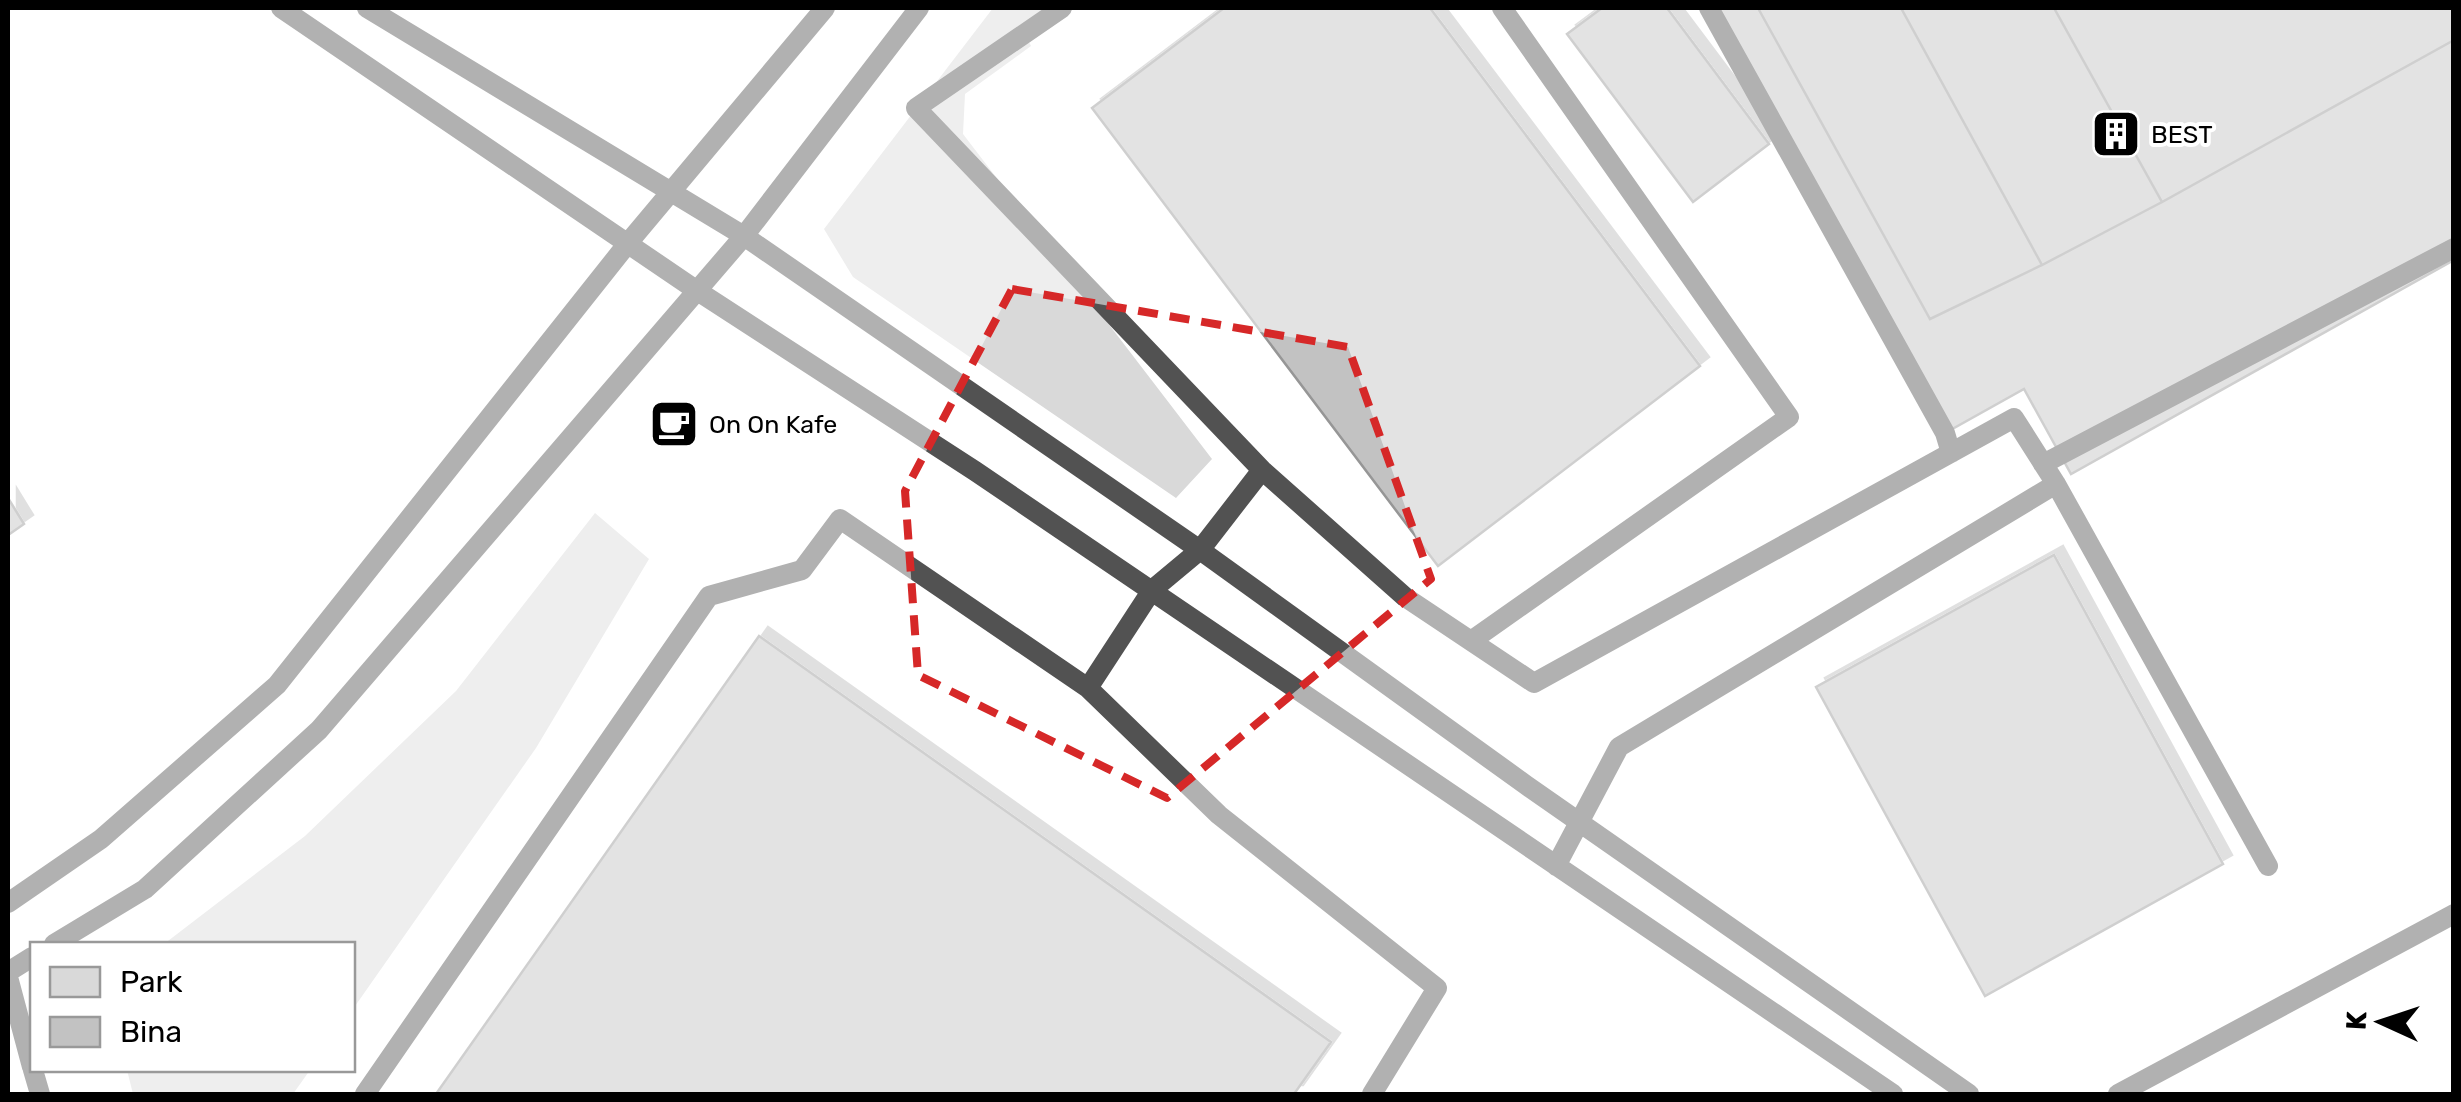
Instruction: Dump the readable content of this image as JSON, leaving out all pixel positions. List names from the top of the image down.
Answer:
{
  "places": {
    "building": ["BEST"],
    "cafe": ["On On Kafe"]
  },
  "legend": ["Park", "Bina"],
  "north": "left"
}
